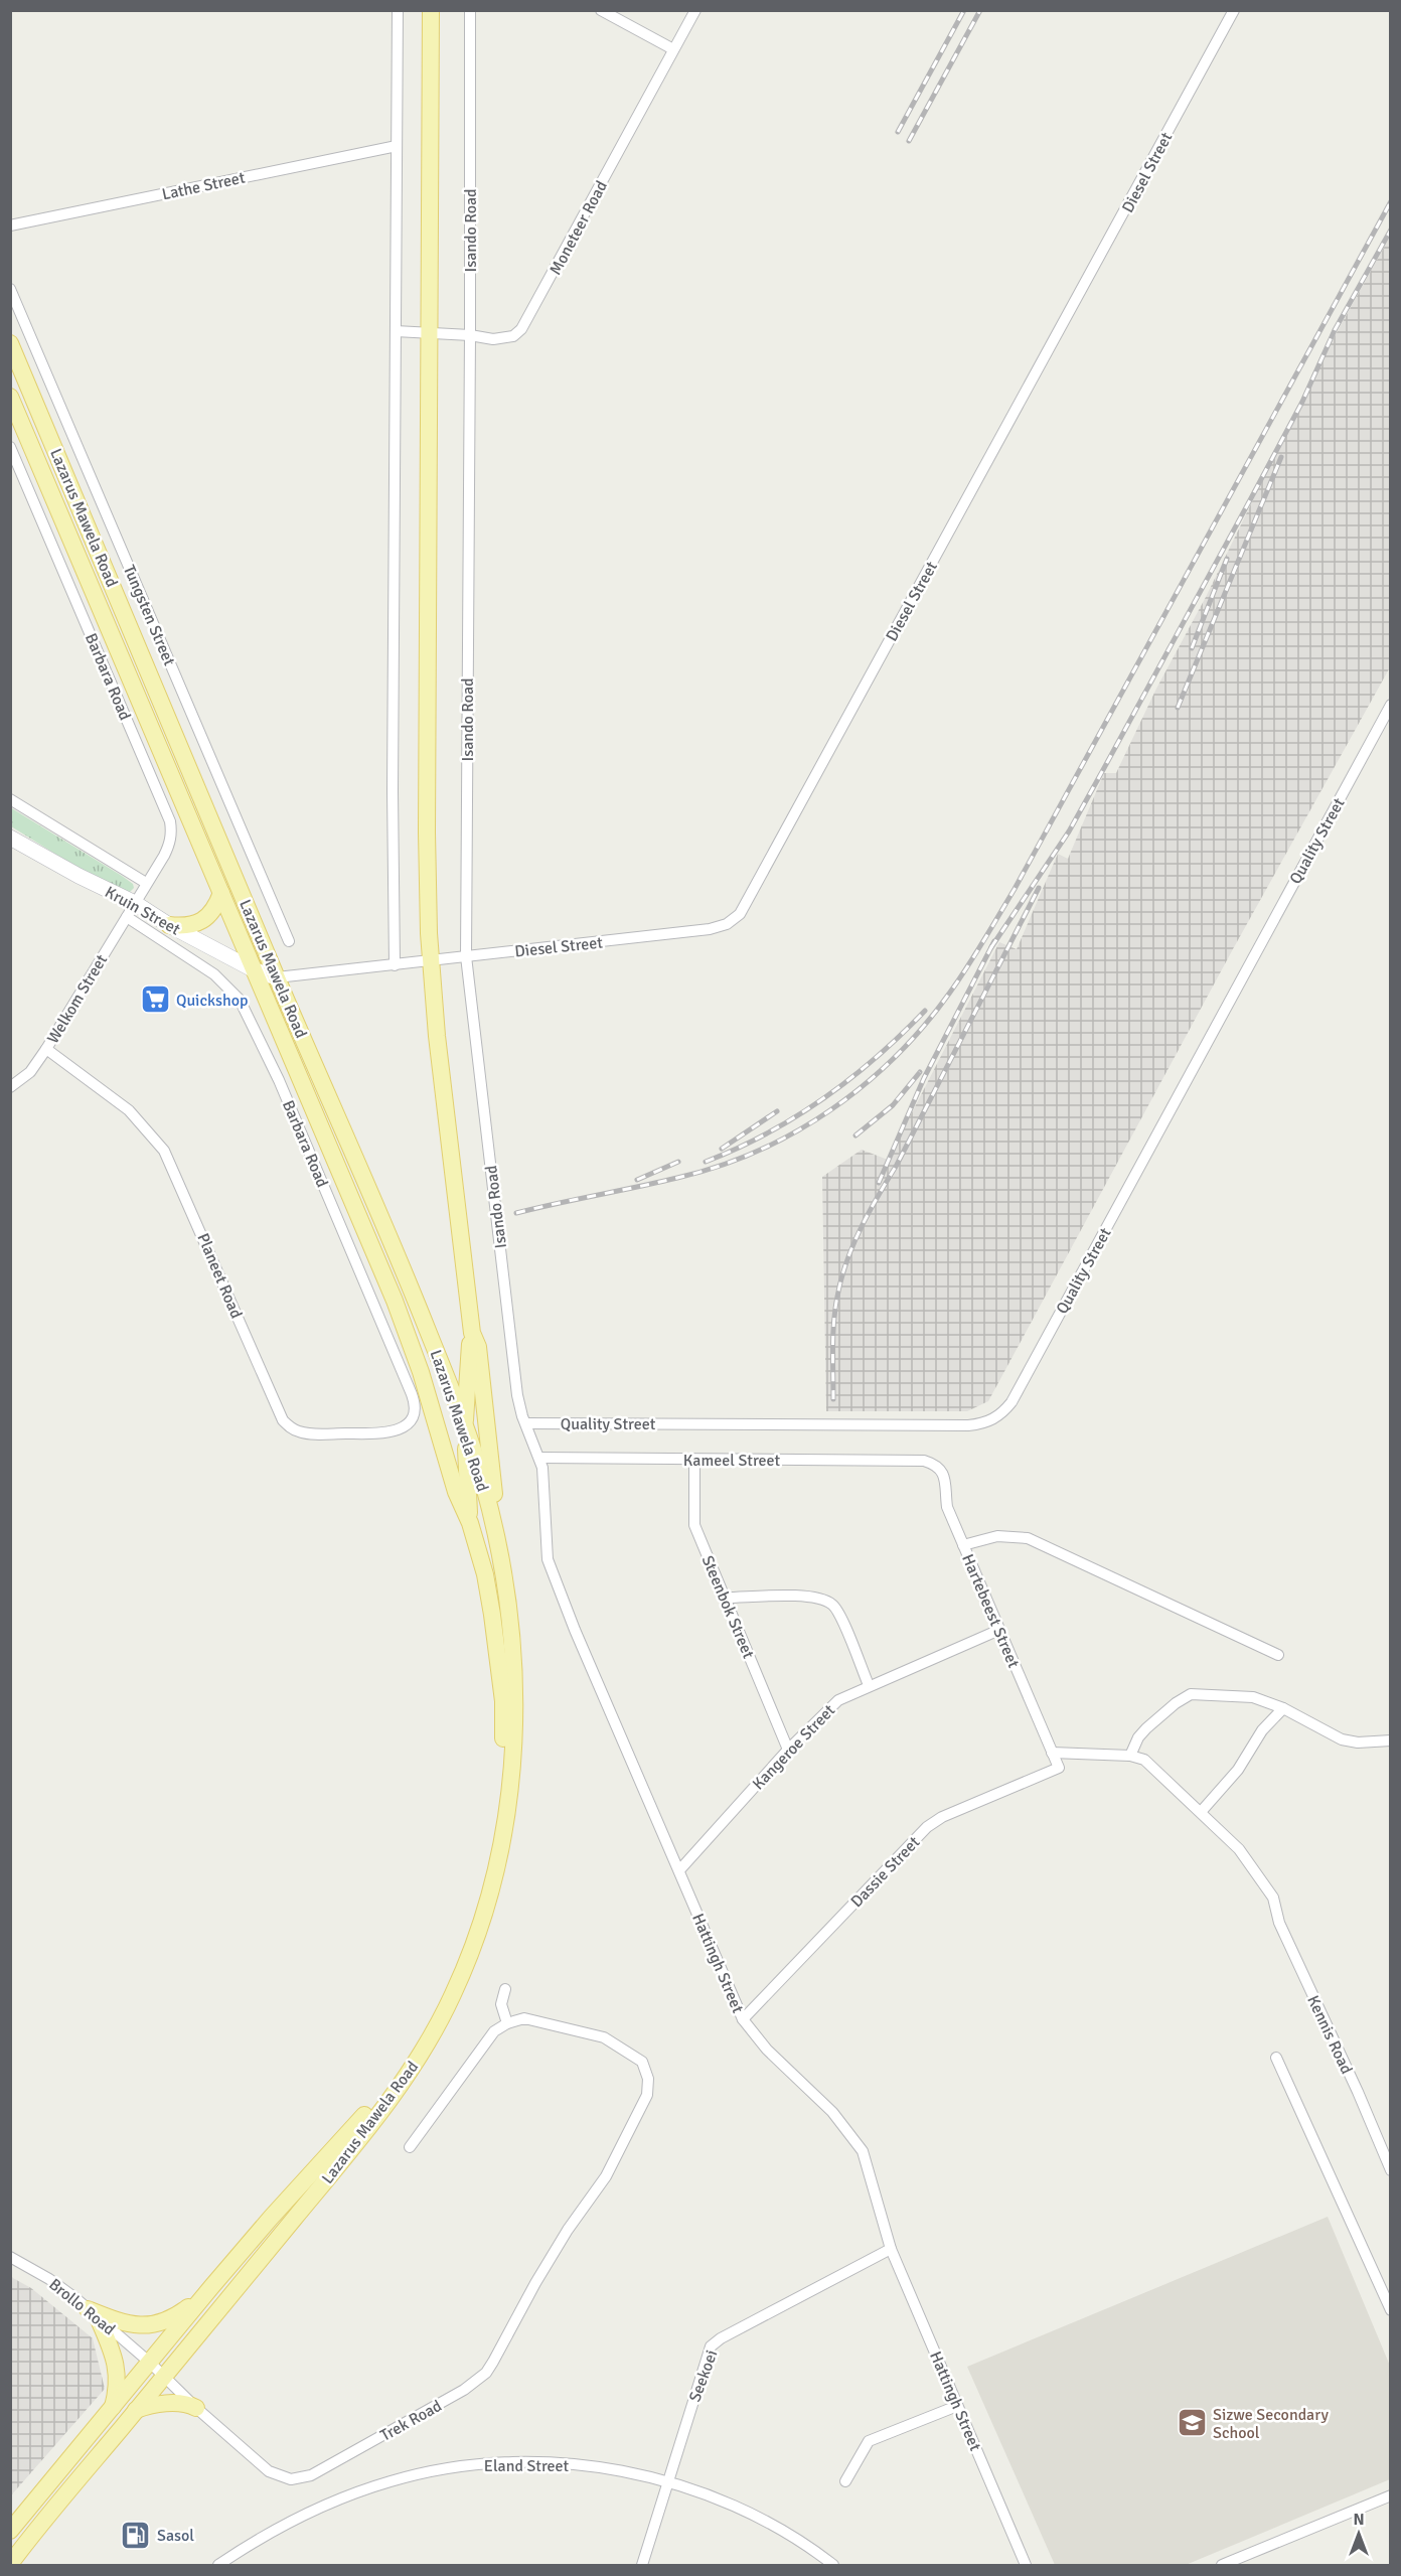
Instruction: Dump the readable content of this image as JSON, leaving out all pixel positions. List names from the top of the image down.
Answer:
{
  "streets": {
    "main road": ["Lazarus Mawela Road", "Kruin Street"],
    "street": [
      "Diesel Street",
      "Lathe Street",
      "Moneteer Road",
      "Isando Road",
      "Tungsten Street",
      "Barbara Road",
      "Quality Street",
      "Welkom Street",
      "Planeet Road",
      "Kameel Street",
      "Steenbok Street",
      "Hartebeest Street",
      "Kangeroe Street",
      "Dassie Street",
      "Hattingh Street",
      "Kennis Road",
      "Brollo Road",
      "Seekoei",
      "Trek Road",
      "Eland Street"
    ]
  },
  "crossings": [
    ["Diesel Street", "Isando Road"],
    ["Moneteer Road", "Isando Road"],
    ["Isando Road", "Quality Street"],
    ["Isando Road", "Hattingh Street"],
    ["Lazarus Mawela Road", "Kruin Street"],
    ["Lazarus Mawela Road", "Brollo Road"],
    ["Lazarus Mawela Road", "Trek Road"],
    ["Barbara Road", "Kruin Street"],
    ["Barbara Road", "Welkom Street"],
    ["Barbara Road", "Planeet Road"],
    ["Quality Street", "Hattingh Street"],
    ["Kruin Street", "Welkom Street"],
    ["Welkom Street", "Planeet Road"],
    ["Kameel Street", "Steenbok Street"],
    ["Kameel Street", "Hartebeest Street"],
    ["Kameel Street", "Hattingh Street"],
    ["Steenbok Street", "Kangeroe Street"],
    ["Hartebeest Street", "Kangeroe Street"],
    ["Hartebeest Street", "Dassie Street"],
    ["Kangeroe Street", "Hattingh Street"],
    ["Dassie Street", "Hattingh Street"],
    ["Hattingh Street", "Seekoei"],
    ["Brollo Road", "Trek Road"],
    ["Seekoei", "Eland Street"]
  ],
  "places": {
    "supermarket": ["Quickshop"],
    "school or university": ["Sizwe Secondary School"],
    "fuel station": ["Sasol"]
  },
  "north": "top"
}
